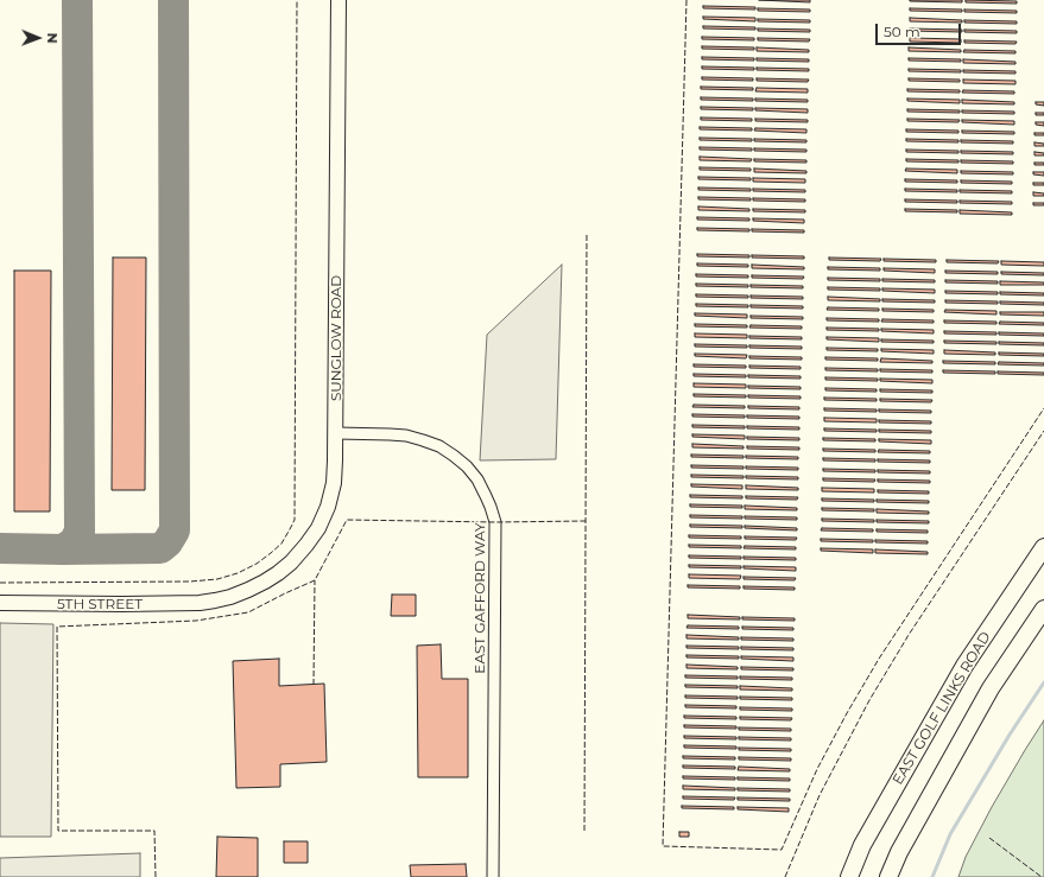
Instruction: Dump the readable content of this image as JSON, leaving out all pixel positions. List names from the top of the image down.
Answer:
{
  "streets": {
    "main road": ["EAST GOLF LINKS ROAD"],
    "street": ["SUNGLOW ROAD", "EAST GAFFORD WAY", "5TH STREET"]
  },
  "crossings": [
    ["SUNGLOW ROAD", "EAST GAFFORD WAY"],
    ["SUNGLOW ROAD", "5TH STREET"]
  ],
  "scale_bar": "50 m",
  "north": "right"
}
